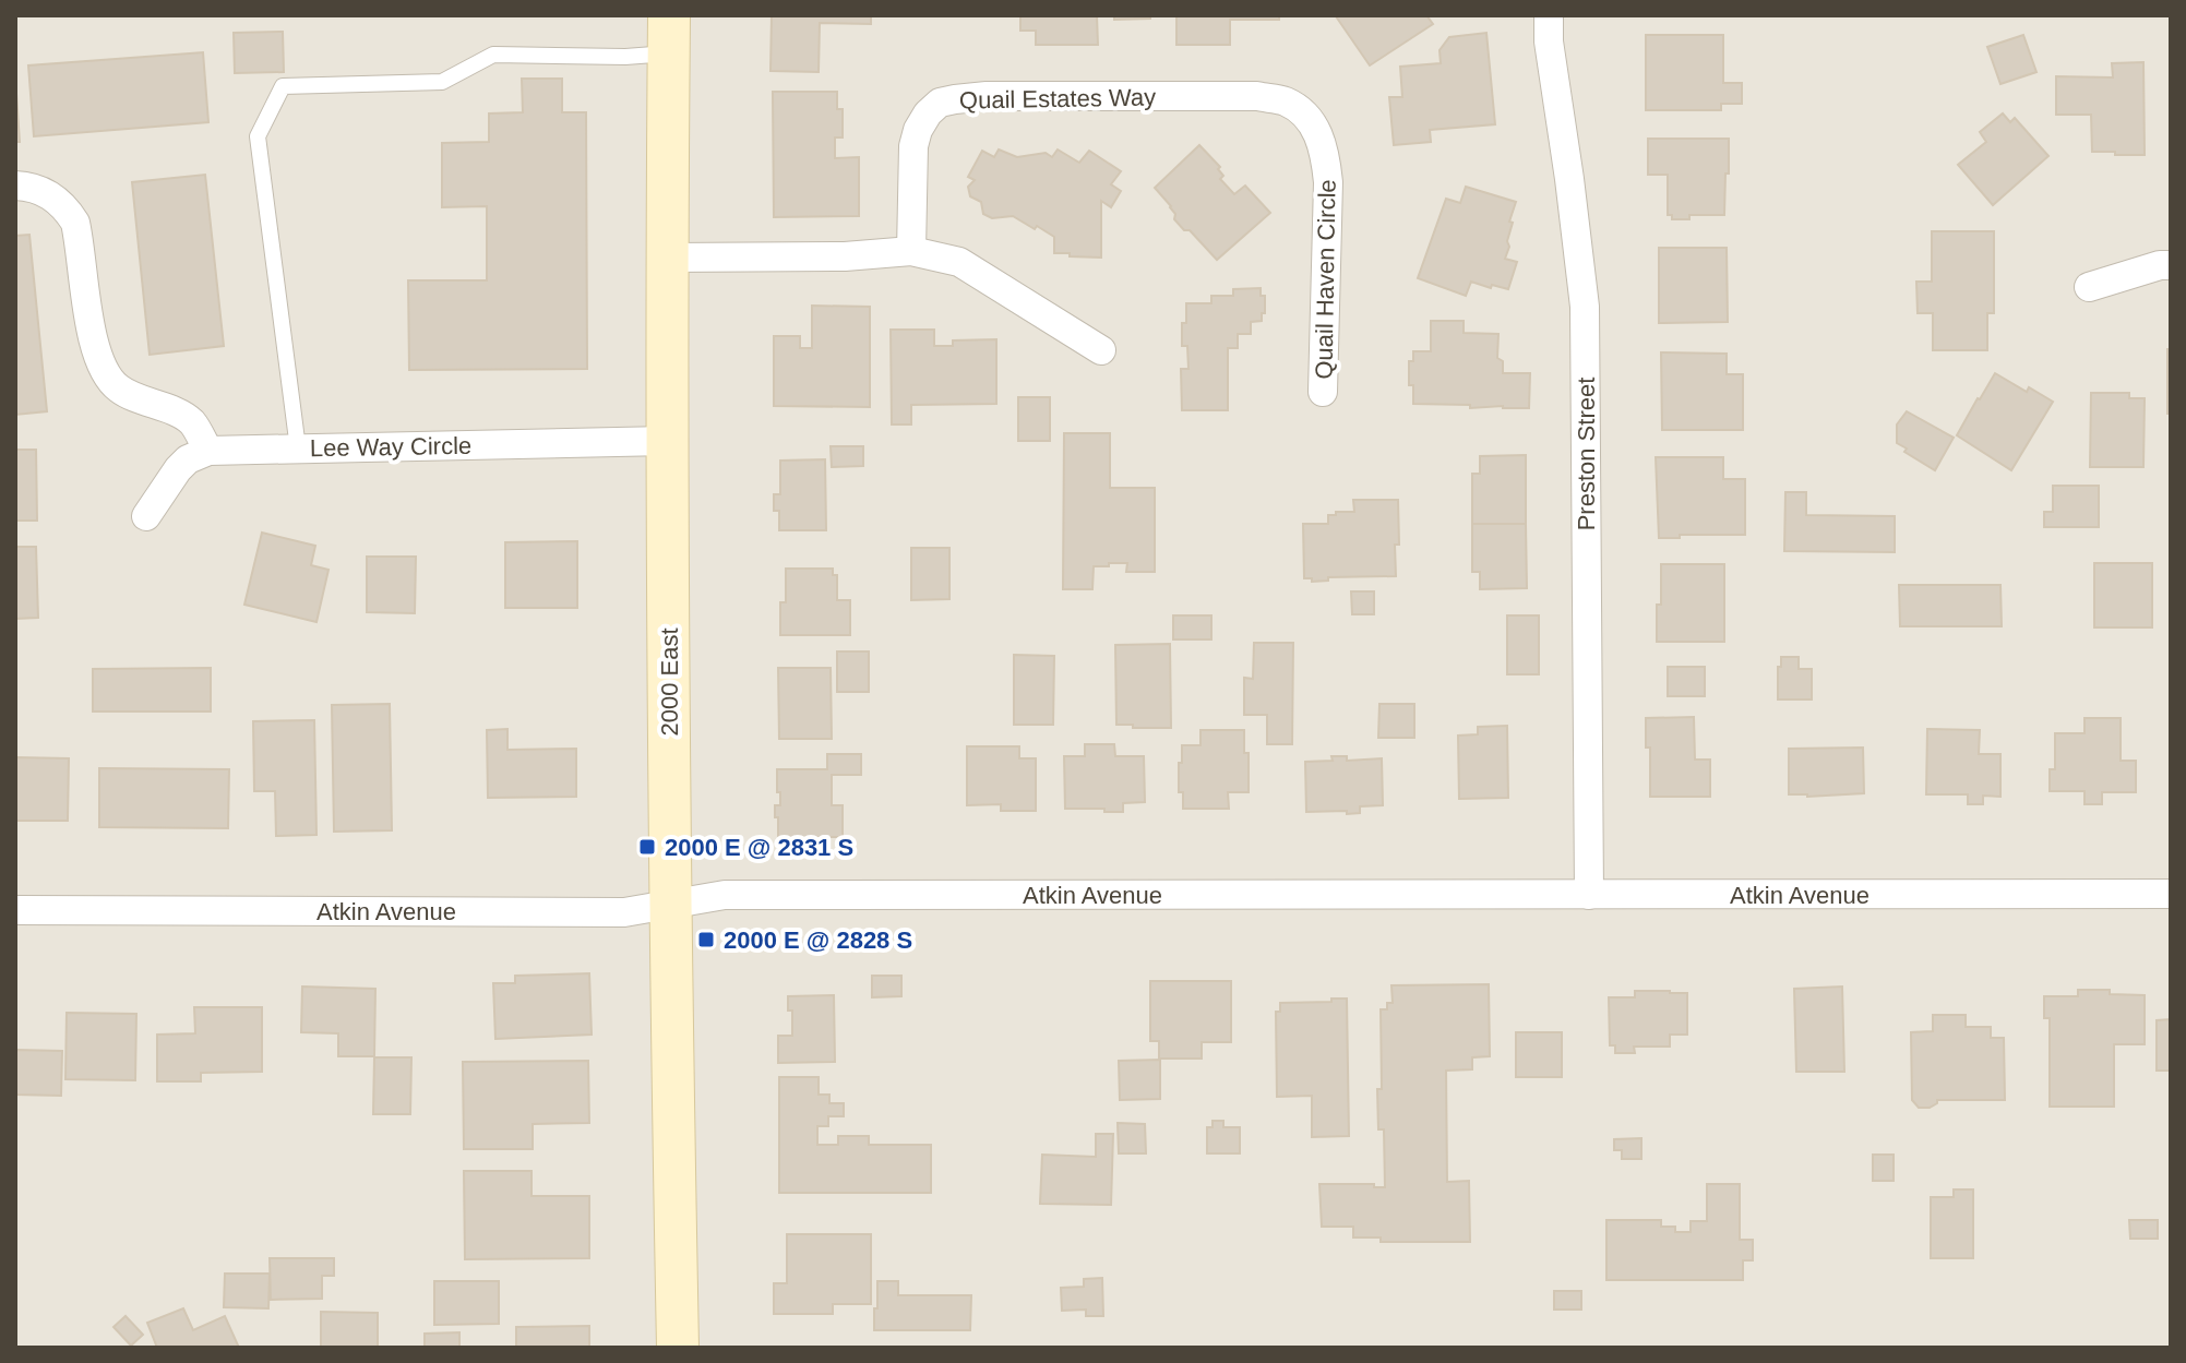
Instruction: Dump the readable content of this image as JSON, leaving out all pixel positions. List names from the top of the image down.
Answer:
{
  "streets": {
    "street": [
      "Quail Estates Way",
      "Quail Haven Circle",
      "Lee Way Circle",
      "Preston Street",
      "2000 East",
      "Atkin Avenue"
    ]
  },
  "crossings": [
    ["Quail Estates Way", "Quail Haven Circle"],
    ["Lee Way Circle", "2000 East"],
    ["Preston Street", "Atkin Avenue"],
    ["2000 East", "Atkin Avenue"]
  ],
  "places": {
    "transit": ["2000 E @ 2831 S", "2000 E @ 2828 S"]
  }
}
